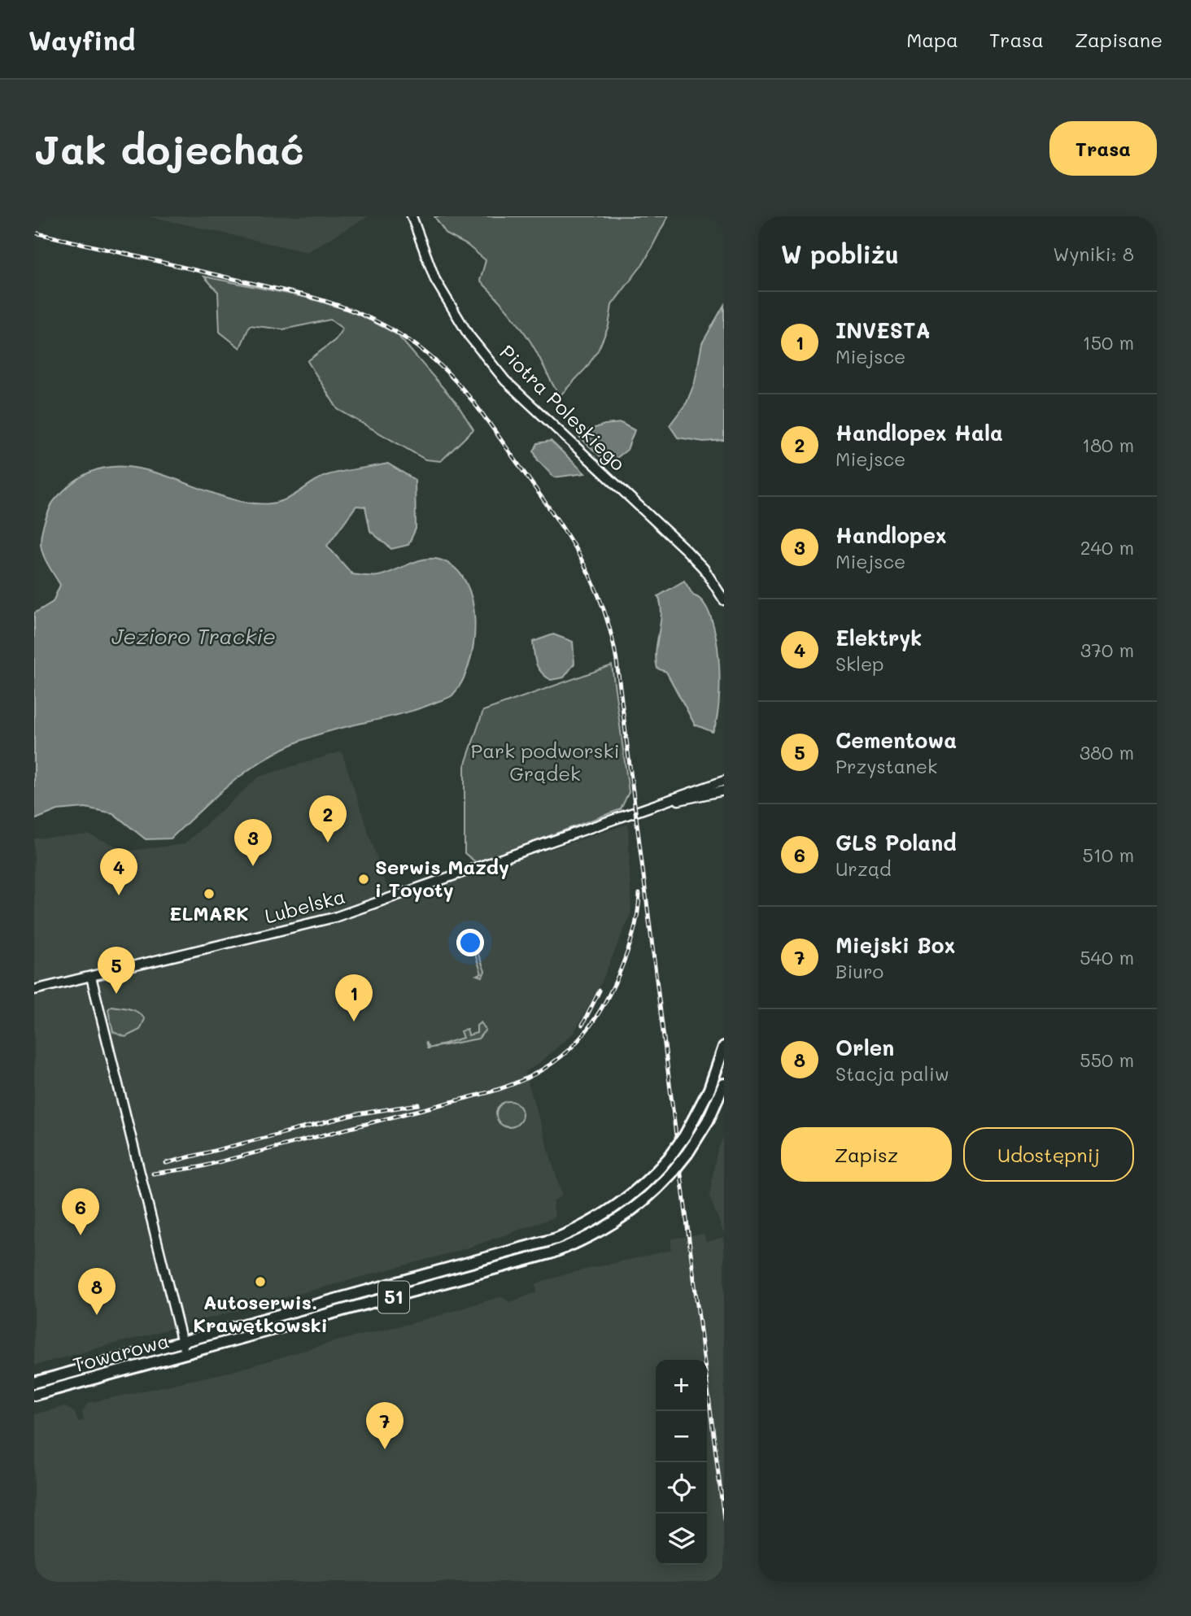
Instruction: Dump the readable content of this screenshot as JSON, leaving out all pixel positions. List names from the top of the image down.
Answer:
{
  "streets": {
    "main road": ["51", "Towarowa"],
    "street": ["Piotra Poleskiego", "Lubelska"]
  },
  "crossings": [
    ["51", "Towarowa"]
  ],
  "water": ["Jezioro Trackie"],
  "parks": ["Park podworski Grądek"],
  "places": ["Serwis Mazdy i Toyoty", "ELMARK", "Autoserwis. Krawętkowski"],
  "page": {
    "header": "Wayfind",
    "nav": ["Mapa", "Trasa", "Zapisane"],
    "buttons": [
      "Trasa",
      ["Zapisz", "Udostępnij"]
    ],
    "title": "Jak dojechać",
    "heading": ["W pobliżu", "Wyniki: 8"],
    "list": [
      {
        "mark": "1",
        "name": "INVESTA",
        "note": "Miejsce",
        "value": "150 m"
      },
      {
        "mark": "2",
        "name": "Handlopex Hala",
        "note": "Miejsce",
        "value": "180 m"
      },
      {
        "mark": "3",
        "name": "Handlopex",
        "note": "Miejsce",
        "value": "240 m"
      },
      {
        "mark": "4",
        "name": "Elektryk",
        "note": "Sklep",
        "value": "370 m"
      },
      {
        "mark": "5",
        "name": "Cementowa",
        "note": "Przystanek",
        "value": "380 m"
      },
      {
        "mark": "6",
        "name": "GLS Poland",
        "note": "Urząd",
        "value": "510 m"
      },
      {
        "mark": "7",
        "name": "Miejski Box",
        "note": "Biuro",
        "value": "540 m"
      },
      {
        "mark": "8",
        "name": "Orlen",
        "note": "Stacja paliw",
        "value": "550 m"
      }
    ],
    "pins": [
      "2",
      "3",
      "4",
      "5",
      "1",
      "6",
      "8",
      "7"
    ],
    "map_buttons": ["+", "−"]
  }
}
